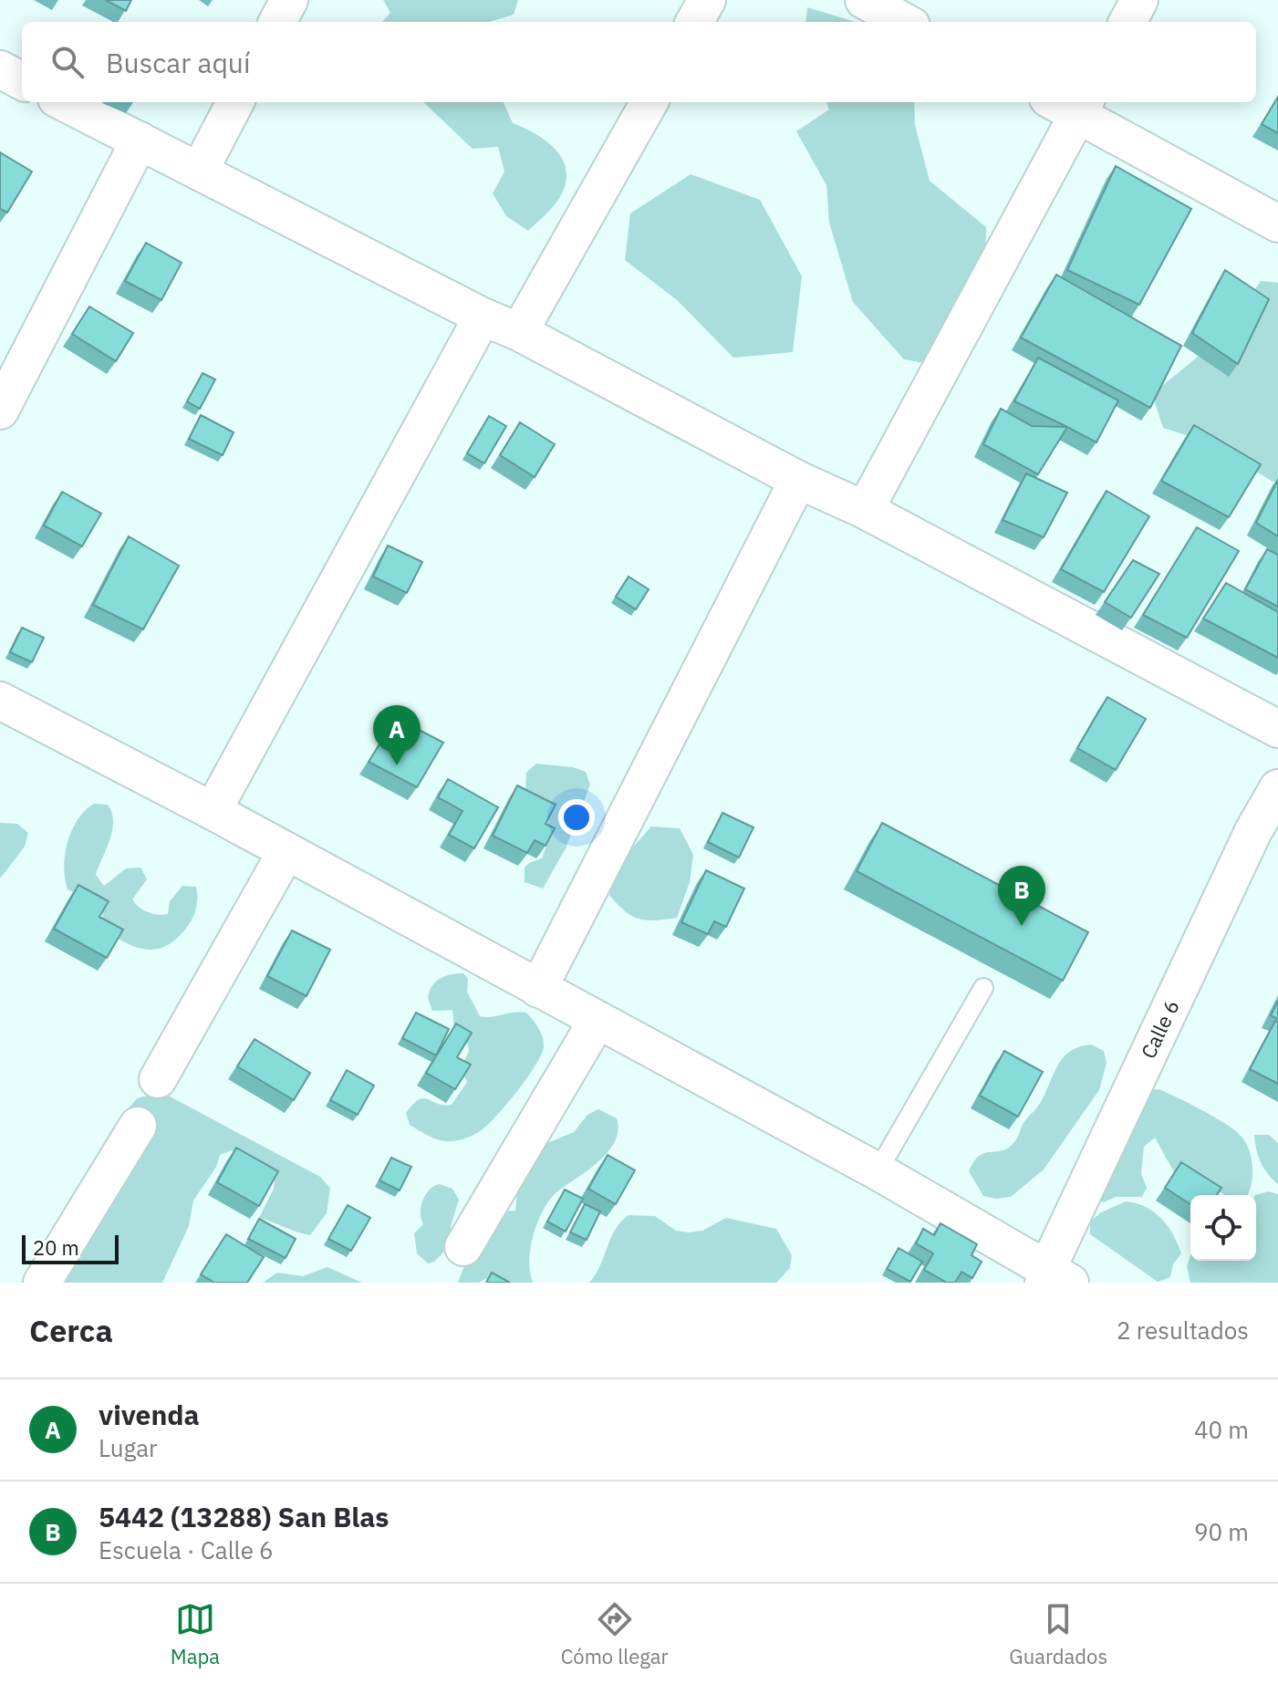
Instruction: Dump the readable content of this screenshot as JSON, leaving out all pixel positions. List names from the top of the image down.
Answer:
{
  "streets": {
    "street": ["Calle 6"]
  },
  "scale_bar": "20 m",
  "page": {
    "search": "Buscar aquí",
    "pins": ["A", "B"],
    "scale": "20 m",
    "heading": ["Cerca", "2 resultados"],
    "list": [
      {
        "mark": "A",
        "name": "vivenda",
        "note": "Lugar",
        "value": "40 m"
      },
      {
        "mark": "B",
        "name": "5442 (13288) San Blas",
        "note": "Escuela · Calle 6",
        "value": "90 m"
      }
    ],
    "nav": ["Mapa", "Cómo llegar", "Guardados"]
  }
}
